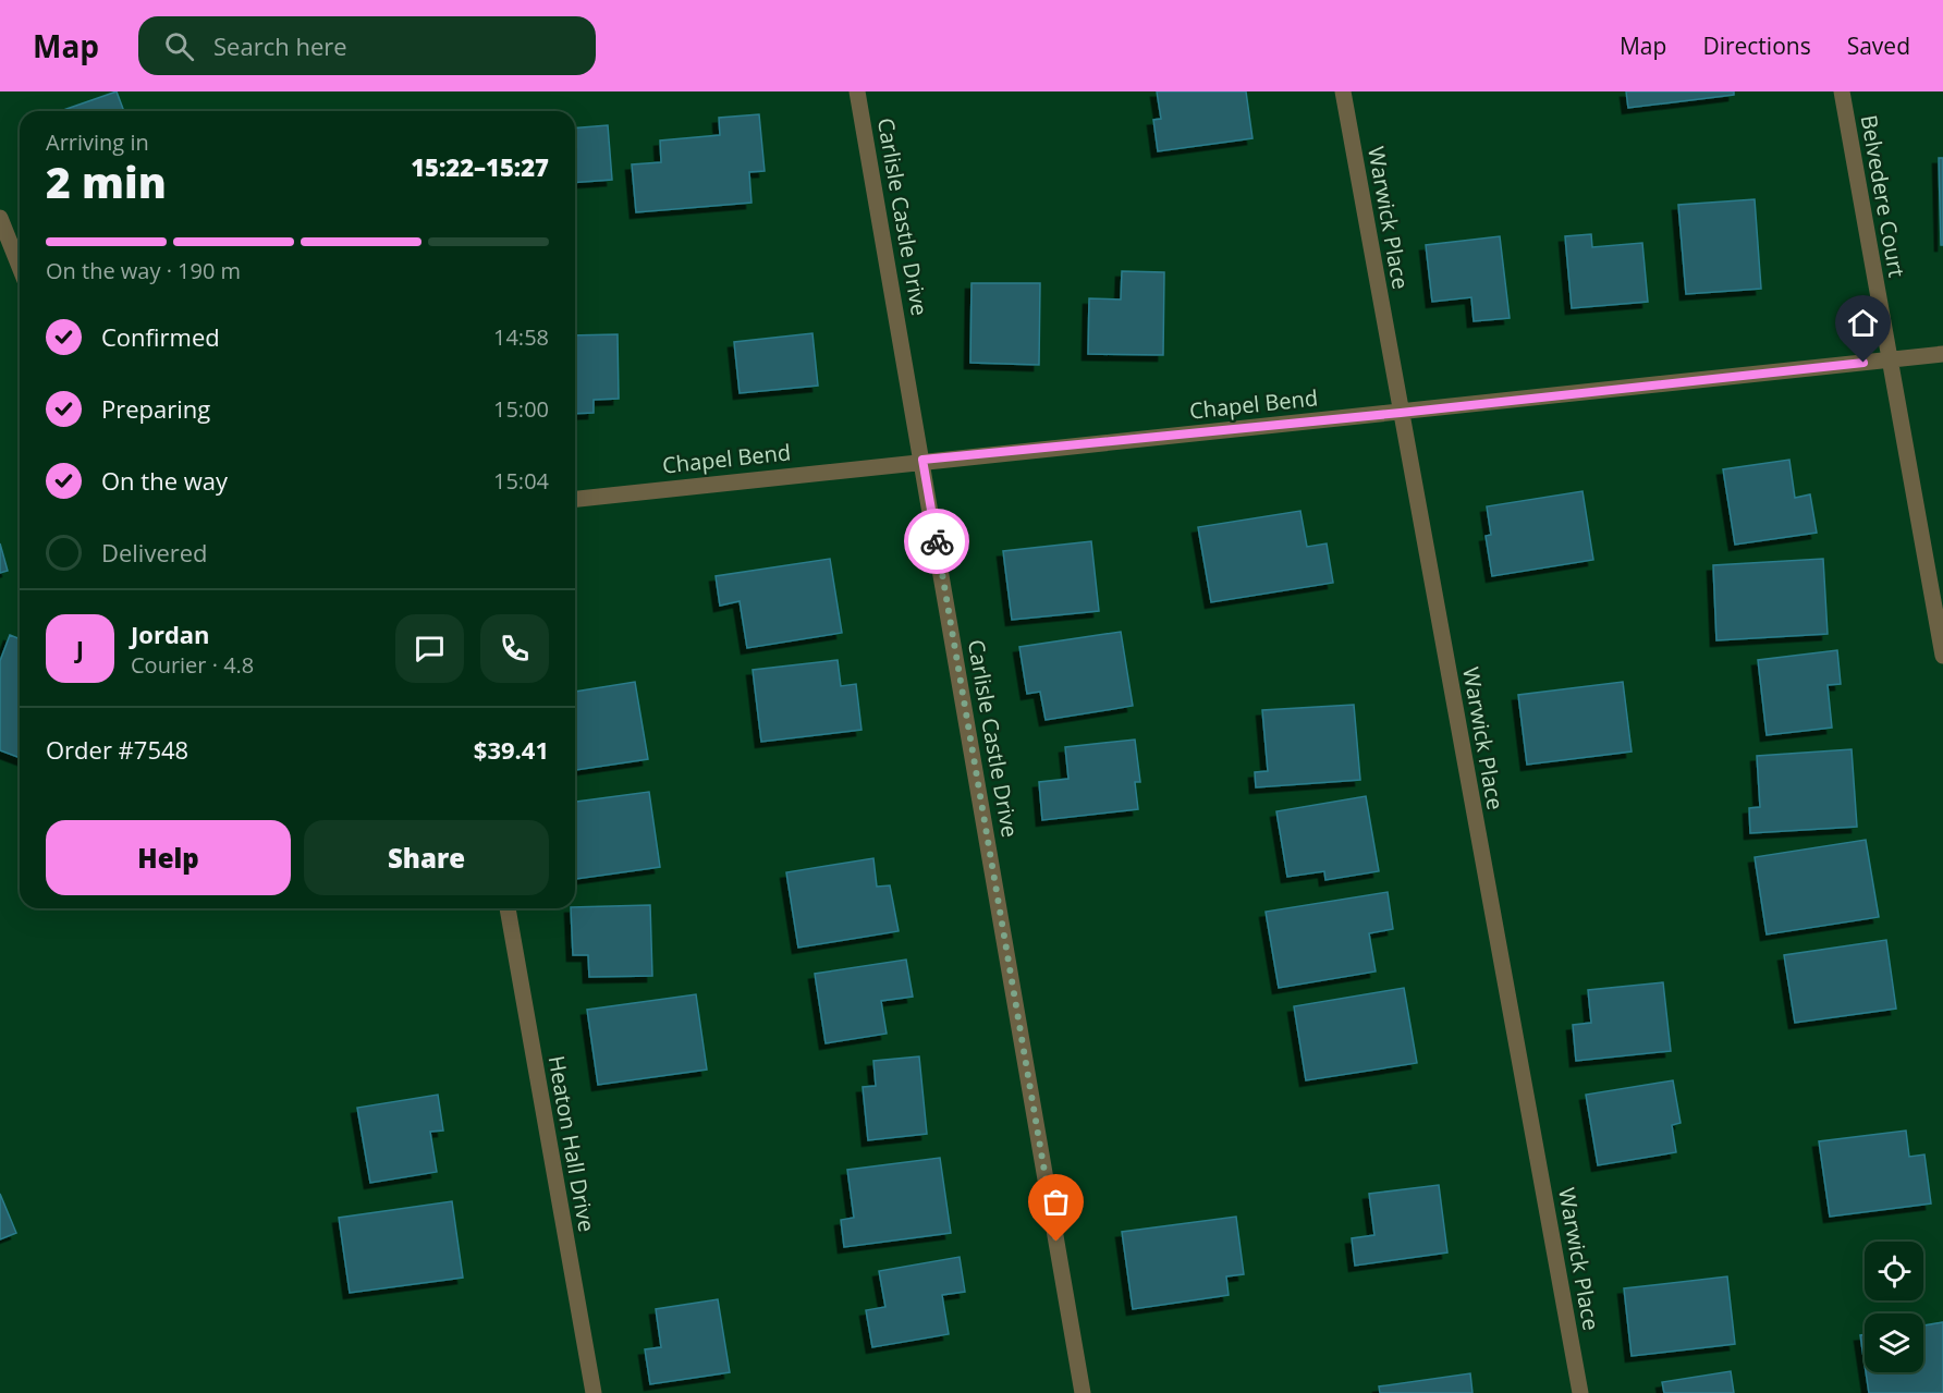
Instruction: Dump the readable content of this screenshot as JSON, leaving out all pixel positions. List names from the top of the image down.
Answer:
{
  "streets": {
    "street": [
      "Belvedere Court",
      "Carlisle Castle Drive",
      "Warwick Place",
      "Chapel Bend",
      "Heaton Hall Drive"
    ]
  },
  "crossings": [
    ["Belvedere Court", "Chapel Bend"],
    ["Carlisle Castle Drive", "Chapel Bend"],
    ["Warwick Place", "Chapel Bend"]
  ],
  "page": {
    "header": "Map",
    "search": "Search here",
    "nav": ["Map", "Directions", "Saved"],
    "heading": ["2 min", "Arriving in", "15:22–15:27"],
    "panel": [
      "Jordan",
      "Courier · 4.8",
      "Order #7548",
      "$39.41"
    ],
    "bar": "On the way · 190 m",
    "list": [
      ["Confirmed", "14:58"],
      ["Preparing", "15:00"],
      ["On the way", "15:04"],
      "Delivered"
    ],
    "round": "J",
    "buttons": ["Help", "Share"]
  }
}
